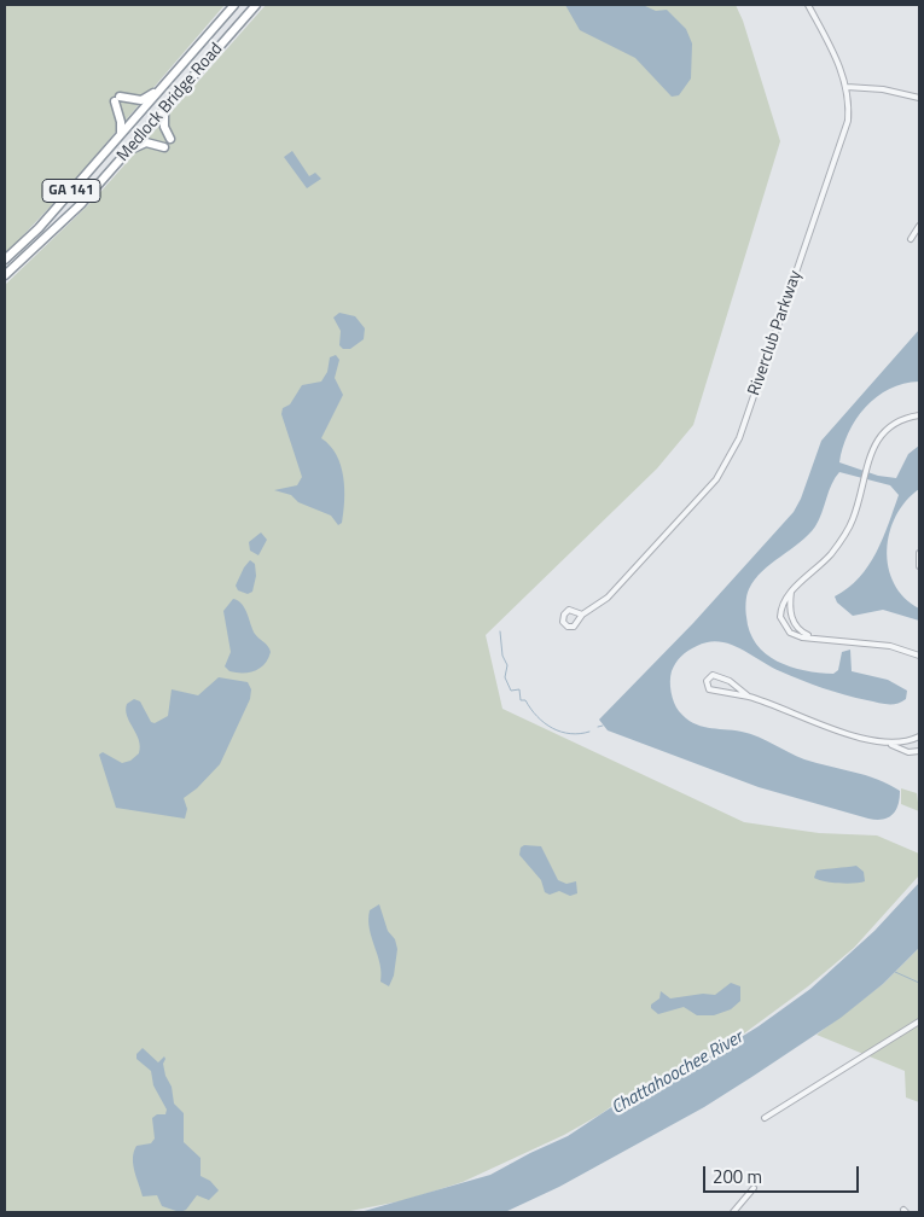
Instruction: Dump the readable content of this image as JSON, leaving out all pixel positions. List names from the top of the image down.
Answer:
{
  "streets": {
    "highway": ["Medlock Bridge Road", "GA 141"],
    "street": ["Riverclub Parkway"]
  },
  "water": ["Chattahoochee River"],
  "scale_bar": "200 m"
}
